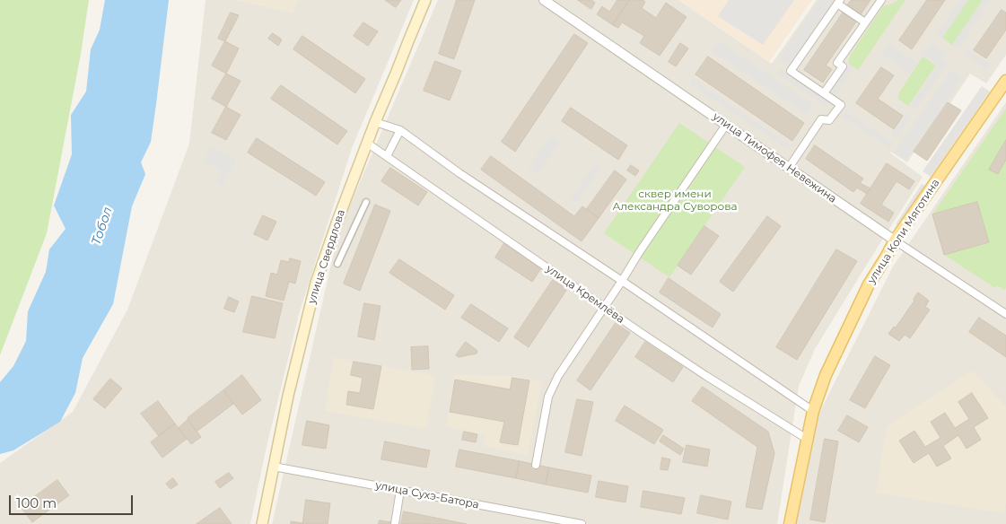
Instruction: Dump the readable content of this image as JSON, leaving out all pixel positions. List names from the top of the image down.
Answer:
{
  "streets": {
    "main road": ["улица Коли Мяготина", "улица Свердлова"],
    "street": ["улица Тимофея Невежина", "улица Кремлёва", "улица Сухэ-Батора"]
  },
  "crossings": [
    ["улица Тимофея Невежина", "улица Коли Мяготина"],
    ["улица Коли Мяготина", "улица Кремлёва"],
    ["улица Свердлова", "улица Кремлёва"],
    ["улица Свердлова", "улица Сухэ-Батора"]
  ],
  "water": ["Тобол"],
  "parks": ["сквер имени Александра Суворова"],
  "scale_bar": "100 m"
}
